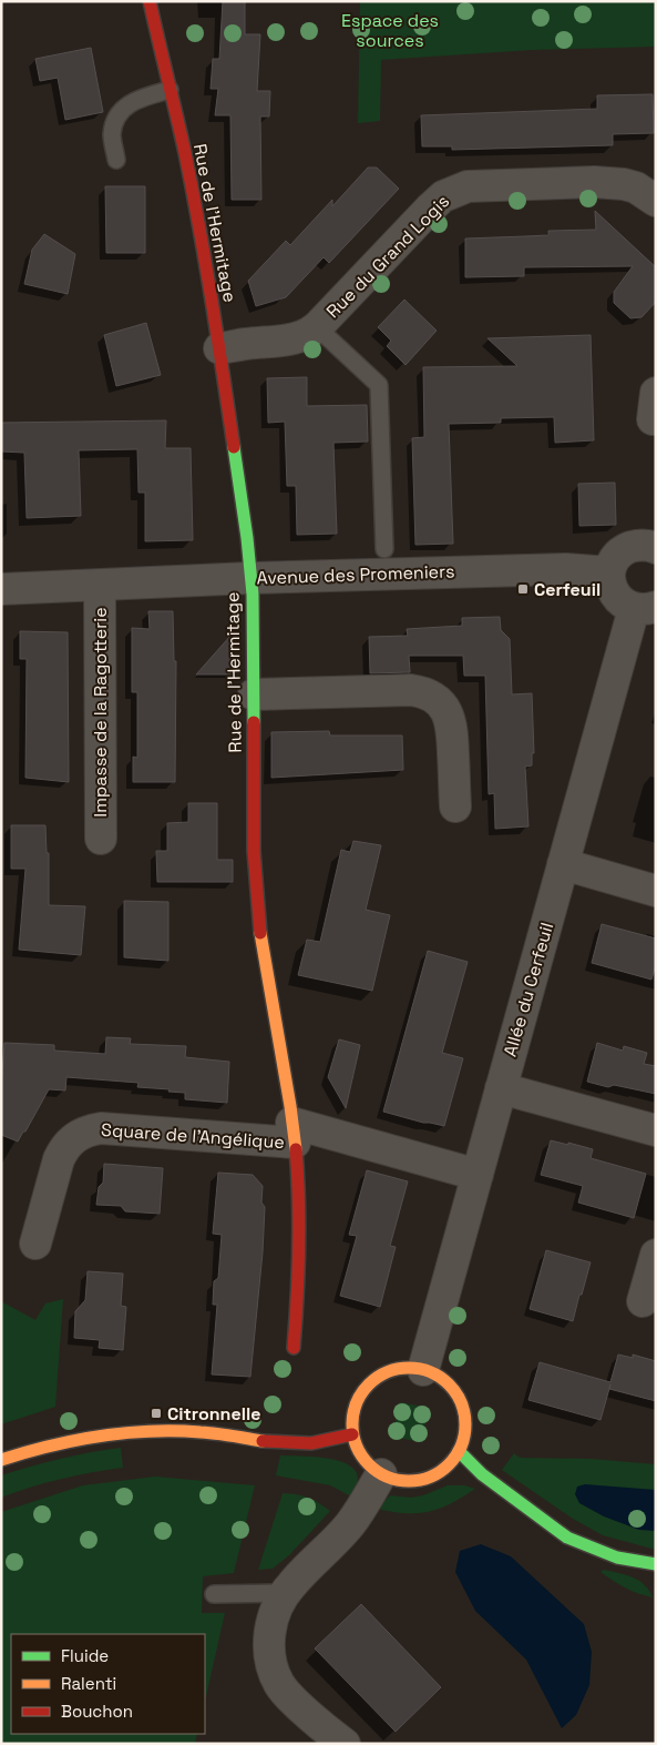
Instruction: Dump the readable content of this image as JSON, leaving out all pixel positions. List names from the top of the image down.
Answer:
{
  "streets": {
    "street": [
      "Rue de l'Hermitage",
      "Rue du Grand Logis",
      "Avenue des Promeniers",
      "Impasse de la Ragotterie",
      "Allée du Cerfeuil",
      "Square de l'Angélique"
    ]
  },
  "crossings": [
    ["Rue de l'Hermitage", "Rue du Grand Logis"],
    ["Rue de l'Hermitage", "Avenue des Promeniers"],
    ["Rue de l'Hermitage", "Square de l'Angélique"],
    ["Avenue des Promeniers", "Impasse de la Ragotterie"],
    ["Allée du Cerfeuil", "Square de l'Angélique"]
  ],
  "parks": ["Espace des sources"],
  "places": {
    "transit": ["Cerfeuil", "Citronnelle"]
  },
  "legend": ["Fluide", "Ralenti", "Bouchon"]
}
